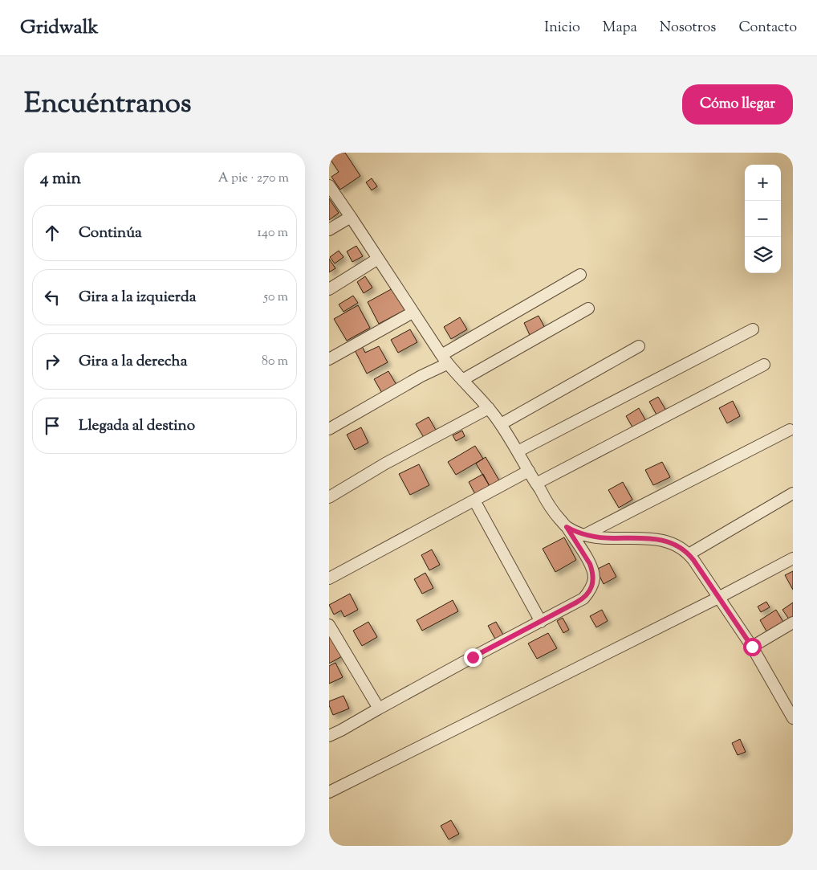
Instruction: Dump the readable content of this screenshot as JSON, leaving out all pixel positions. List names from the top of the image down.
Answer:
{
  "page": {
    "header": "Gridwalk",
    "nav": [
      "Inicio",
      "Mapa",
      "Nosotros",
      "Contacto"
    ],
    "title": "Encuéntranos",
    "buttons": "Cómo llegar",
    "heading": ["4 min", "A pie · 270 m"],
    "map_buttons": ["+", "−"],
    "list": [
      ["Continúa", "140 m"],
      ["Gira a la izquierda", "50 m"],
      ["Gira a la derecha", "80 m"],
      "Llegada al destino"
    ]
  }
}
